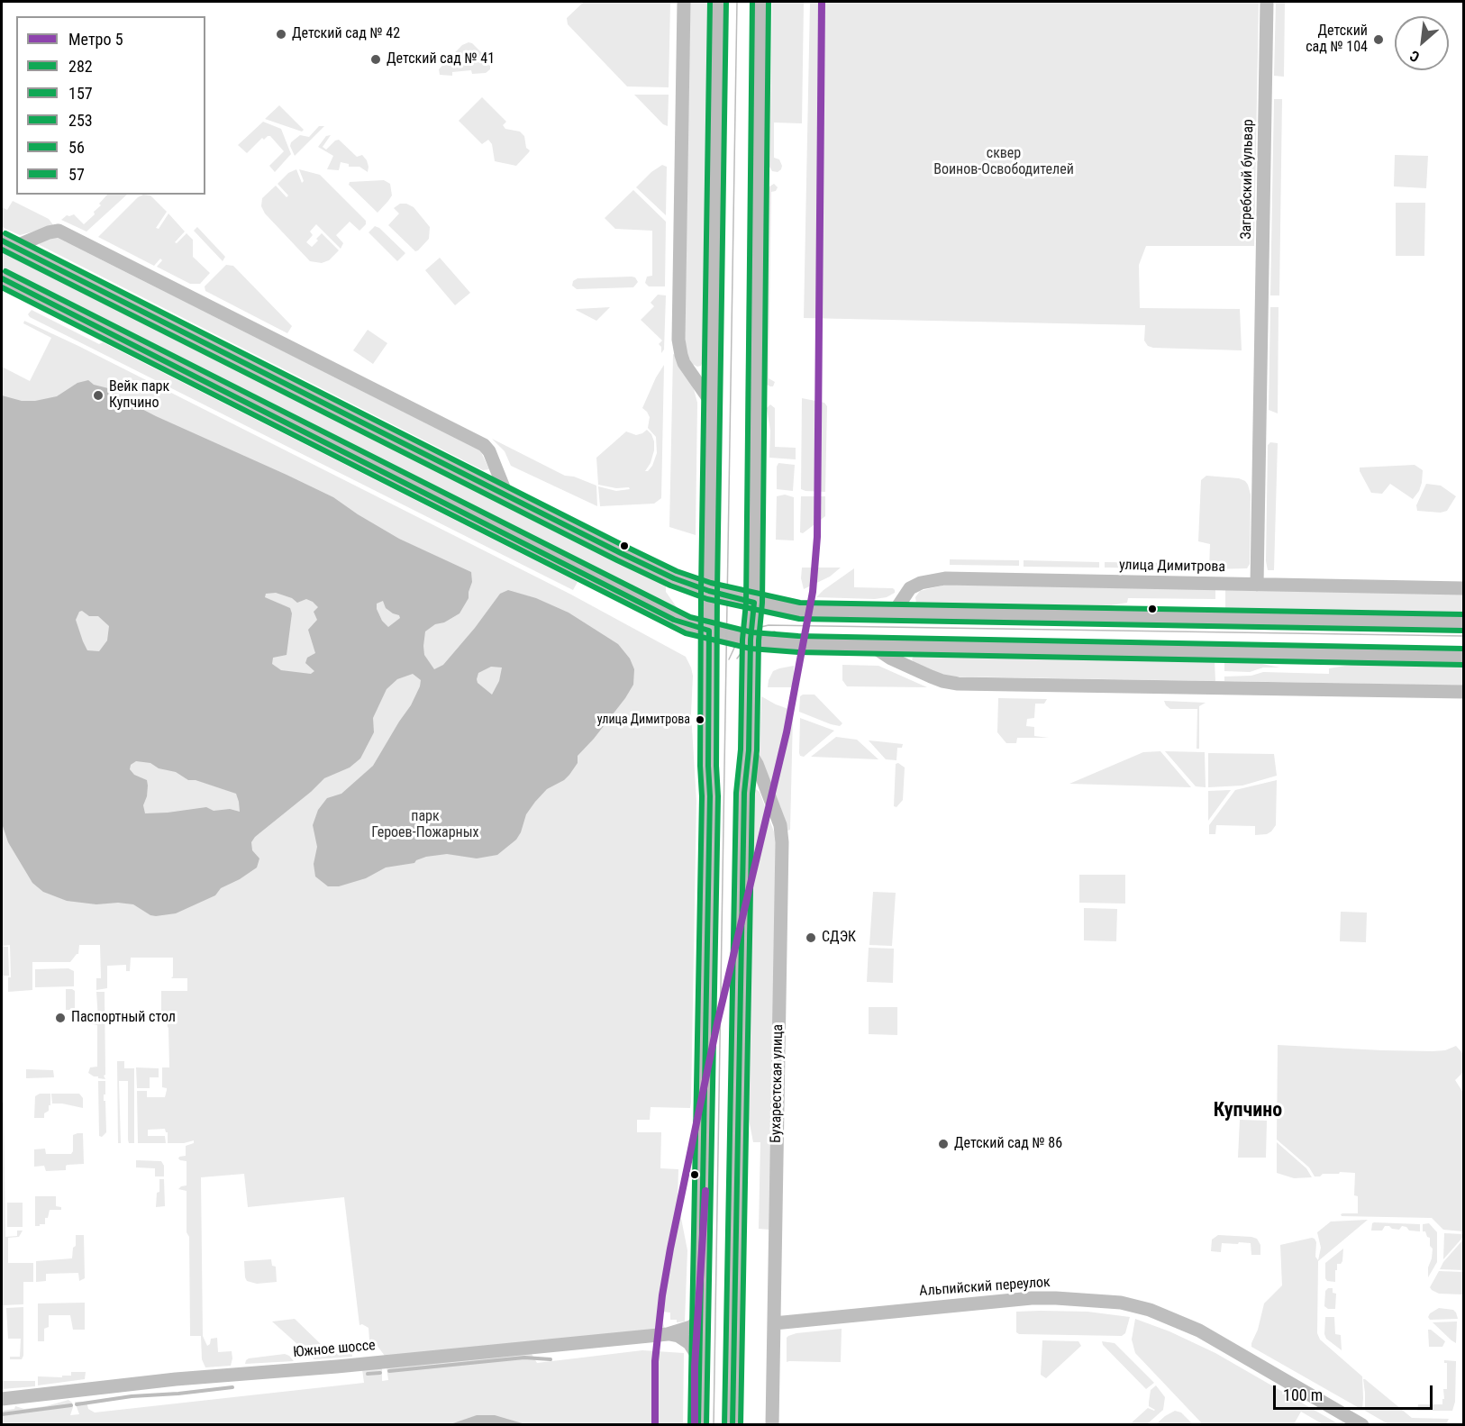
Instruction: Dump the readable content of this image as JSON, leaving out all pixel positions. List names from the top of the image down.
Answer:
{
  "streets": {
    "main road": ["Бухарестская улица"],
    "street": [
      "Загребский бульвар",
      "улица Димитрова",
      "Альпийский переулок",
      "Южное шоссе"
    ]
  },
  "crossings": [
    ["Загребский бульвар", "улица Димитрова"],
    ["Бухарестская улица", "Альпийский переулок"]
  ],
  "districts": ["Купчино"],
  "parks": ["сквер Воинов-Освободителей", "парк Героев-Пожарных"],
  "places": [
    "Детский сад № 42",
    "Детский сад № 104",
    "Детский сад № 41",
    "Вейк парк Купчино",
    "улица Димитрова",
    "СДЭК",
    "Паспортный стол",
    "Детский сад № 86"
  ],
  "lines": [
    "metro line 5",
    "transit line 56",
    "transit line 57",
    "transit line 253",
    "transit line 282",
    "transit line 157"
  ],
  "legend": [
    "Метро 5",
    "282",
    "157",
    "253",
    "56",
    "57"
  ],
  "scale_bar": "100 m",
  "north": "bottom left"
}
